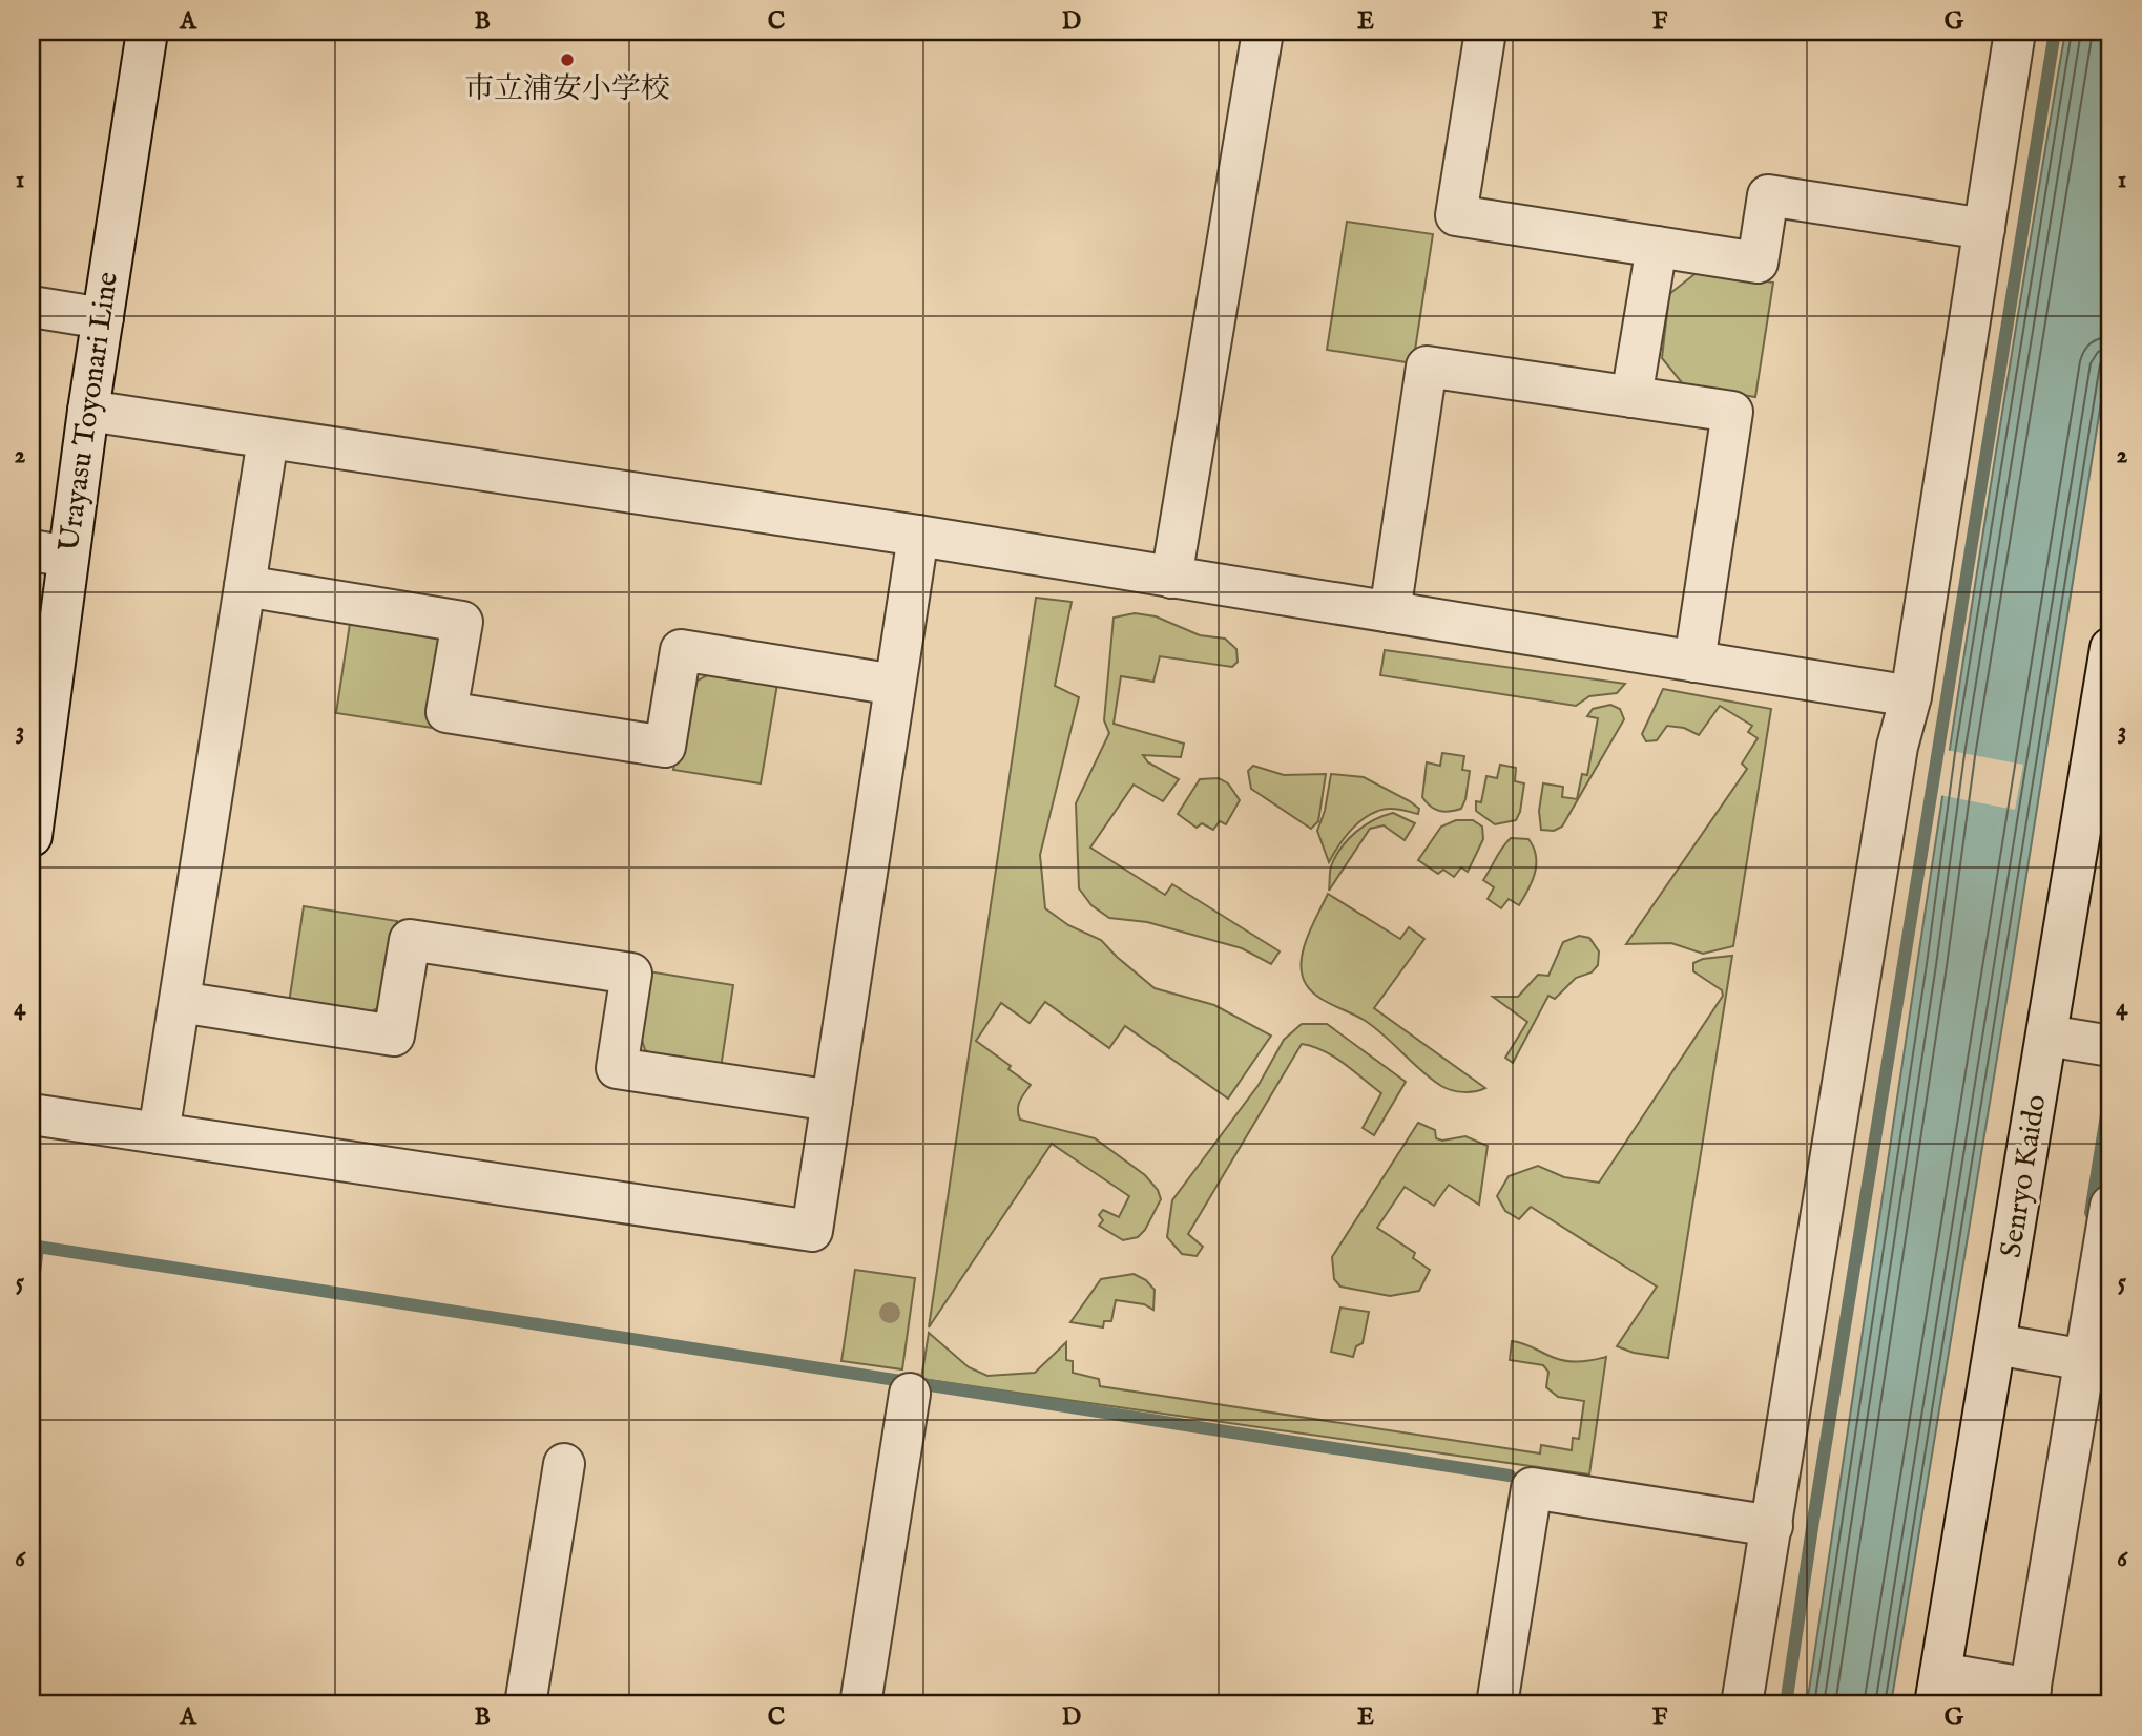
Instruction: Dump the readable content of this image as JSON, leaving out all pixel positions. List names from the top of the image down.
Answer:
{
  "streets": {
    "street": ["Urayasu Toyonari Line", "Senryo Kaido"]
  },
  "places": ["市立浦安小学校"],
  "grid": {
    "columns": [
      "A",
      "B",
      "C",
      "D",
      "E",
      "F",
      "G"
    ],
    "rows": [
      "1",
      "2",
      "3",
      "4",
      "5",
      "6"
    ]
  }
}
